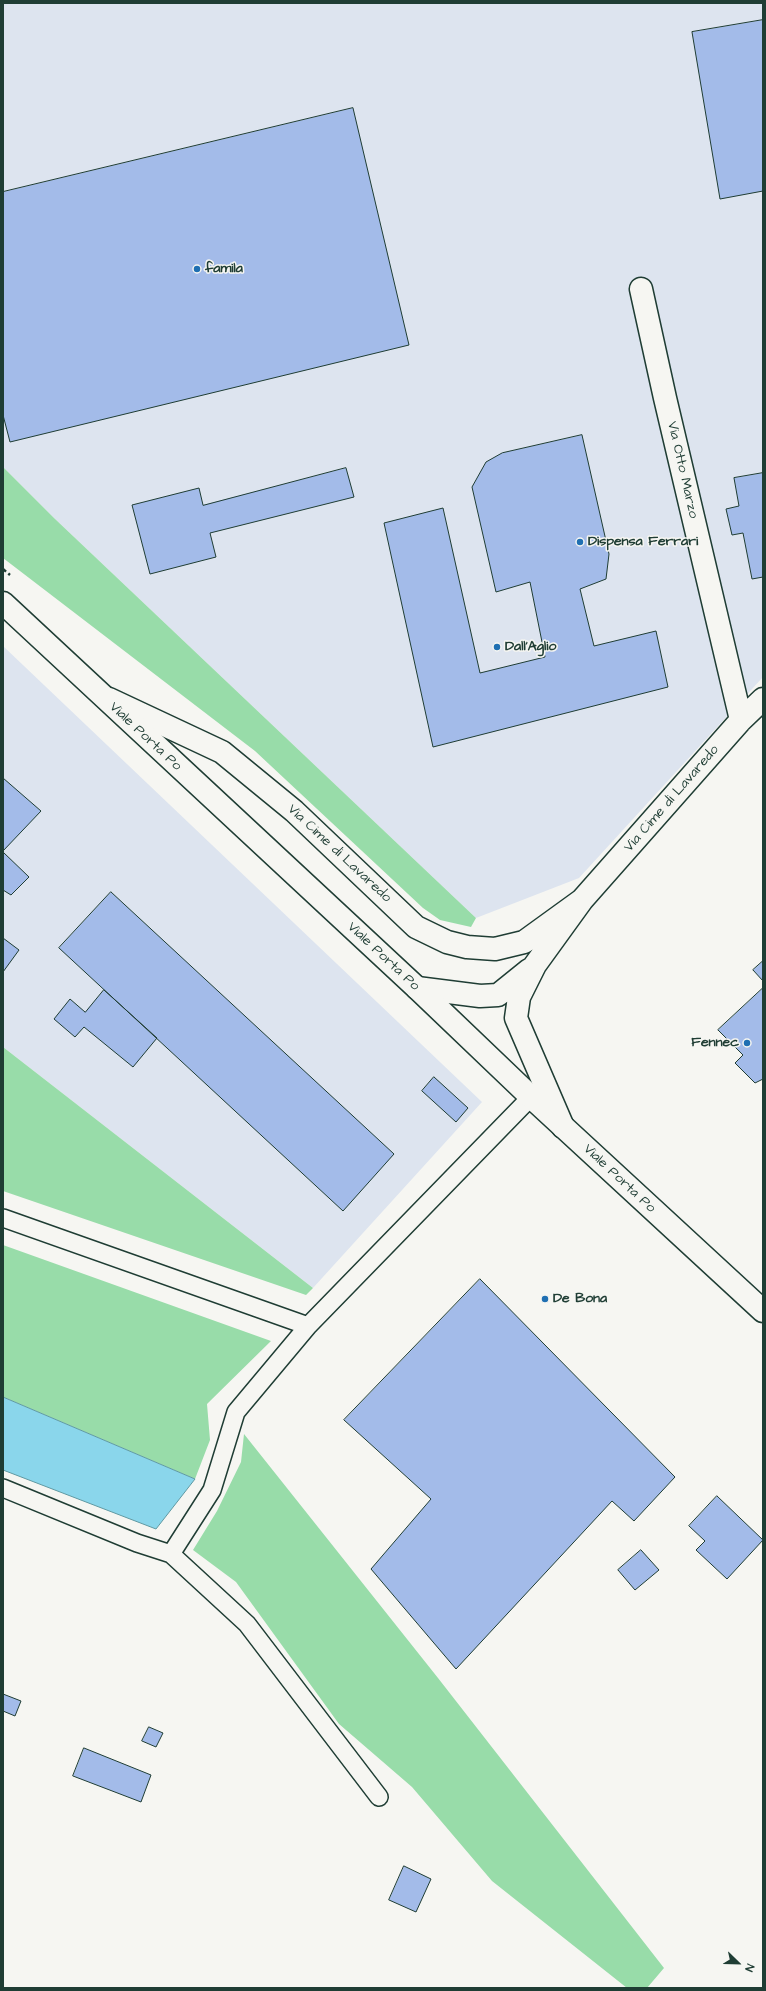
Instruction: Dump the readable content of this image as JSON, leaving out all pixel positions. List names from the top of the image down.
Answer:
{
  "streets": {
    "street": ["Via Otto Marzo", "Viale Porta Po", "Via Cime di Lavaredo"]
  },
  "crossings": [
    ["Via Otto Marzo", "Via Cime di Lavaredo"],
    ["Viale Porta Po", "Via Cime di Lavaredo"]
  ],
  "places": [
    "famila",
    "Dispensa Ferrari",
    "Dall'Aglio",
    "Fennec",
    "De Bona"
  ],
  "north": "bottom right"
}
